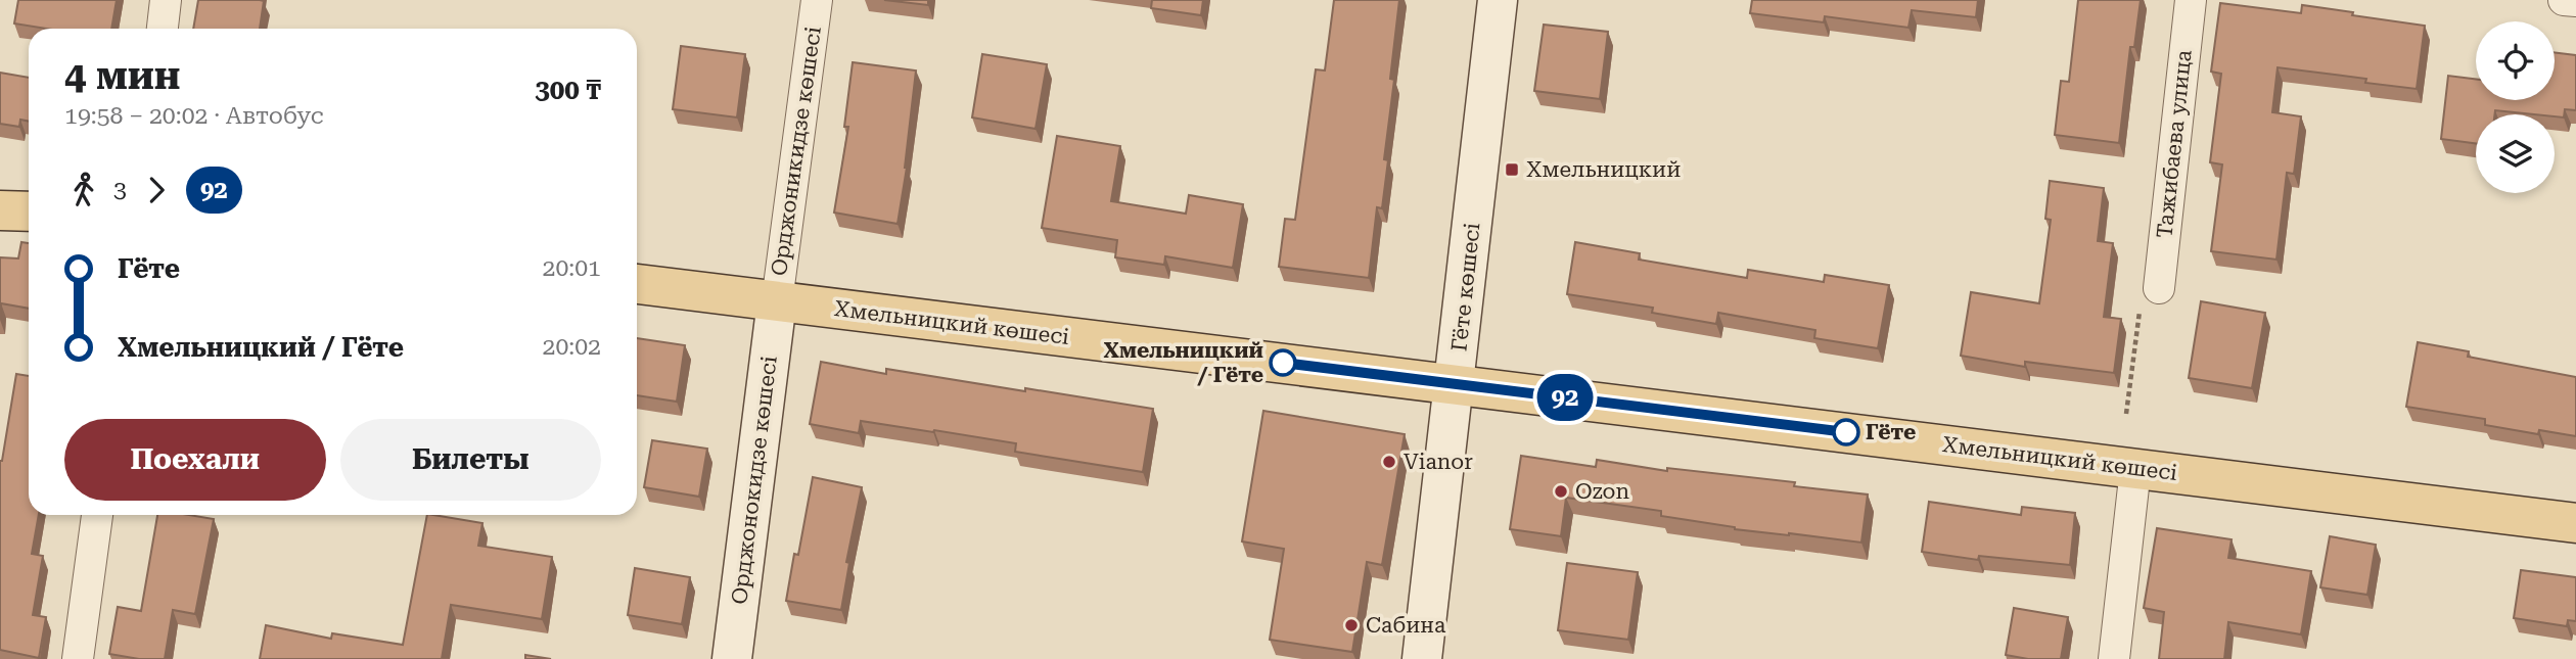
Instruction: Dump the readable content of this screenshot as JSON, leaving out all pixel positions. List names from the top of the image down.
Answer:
{
  "streets": {
    "main road": ["Гёте көшесі", "Хмельницкий көшесі", "Орджонокидзе көшесі"],
    "street": ["Тажибаева улица", "Орджоникидзе көшесі"]
  },
  "crossings": [
    ["Орджоникидзе көшесі", "Хмельницкий көшесі"],
    ["Орджоникидзе көшесі", "Орджонокидзе көшесі"],
    ["Гёте көшесі", "Хмельницкий көшесі"],
    ["Хмельницкий көшесі", "Орджонокидзе көшесі"]
  ],
  "places": {
    "transit": ["Хмельницкий"],
    "other": [
      "Хмельницкий / Гёте",
      "Гёте",
      "Vianor",
      "Ozon",
      "Сабина"
    ]
  },
  "lines": ["bus line 92"],
  "page": {
    "on_map": "92",
    "heading": ["4 мин", "19:58 – 20:02 · Автобус", "300 ₸"],
    "legs": ["3", "92"],
    "list": [
      {
        "name": "Гёте",
        "value": "20:01"
      },
      {
        "name": "Хмельницкий / Гёте",
        "value": "20:02"
      }
    ],
    "buttons": ["Поехали", "Билеты"]
  }
}
